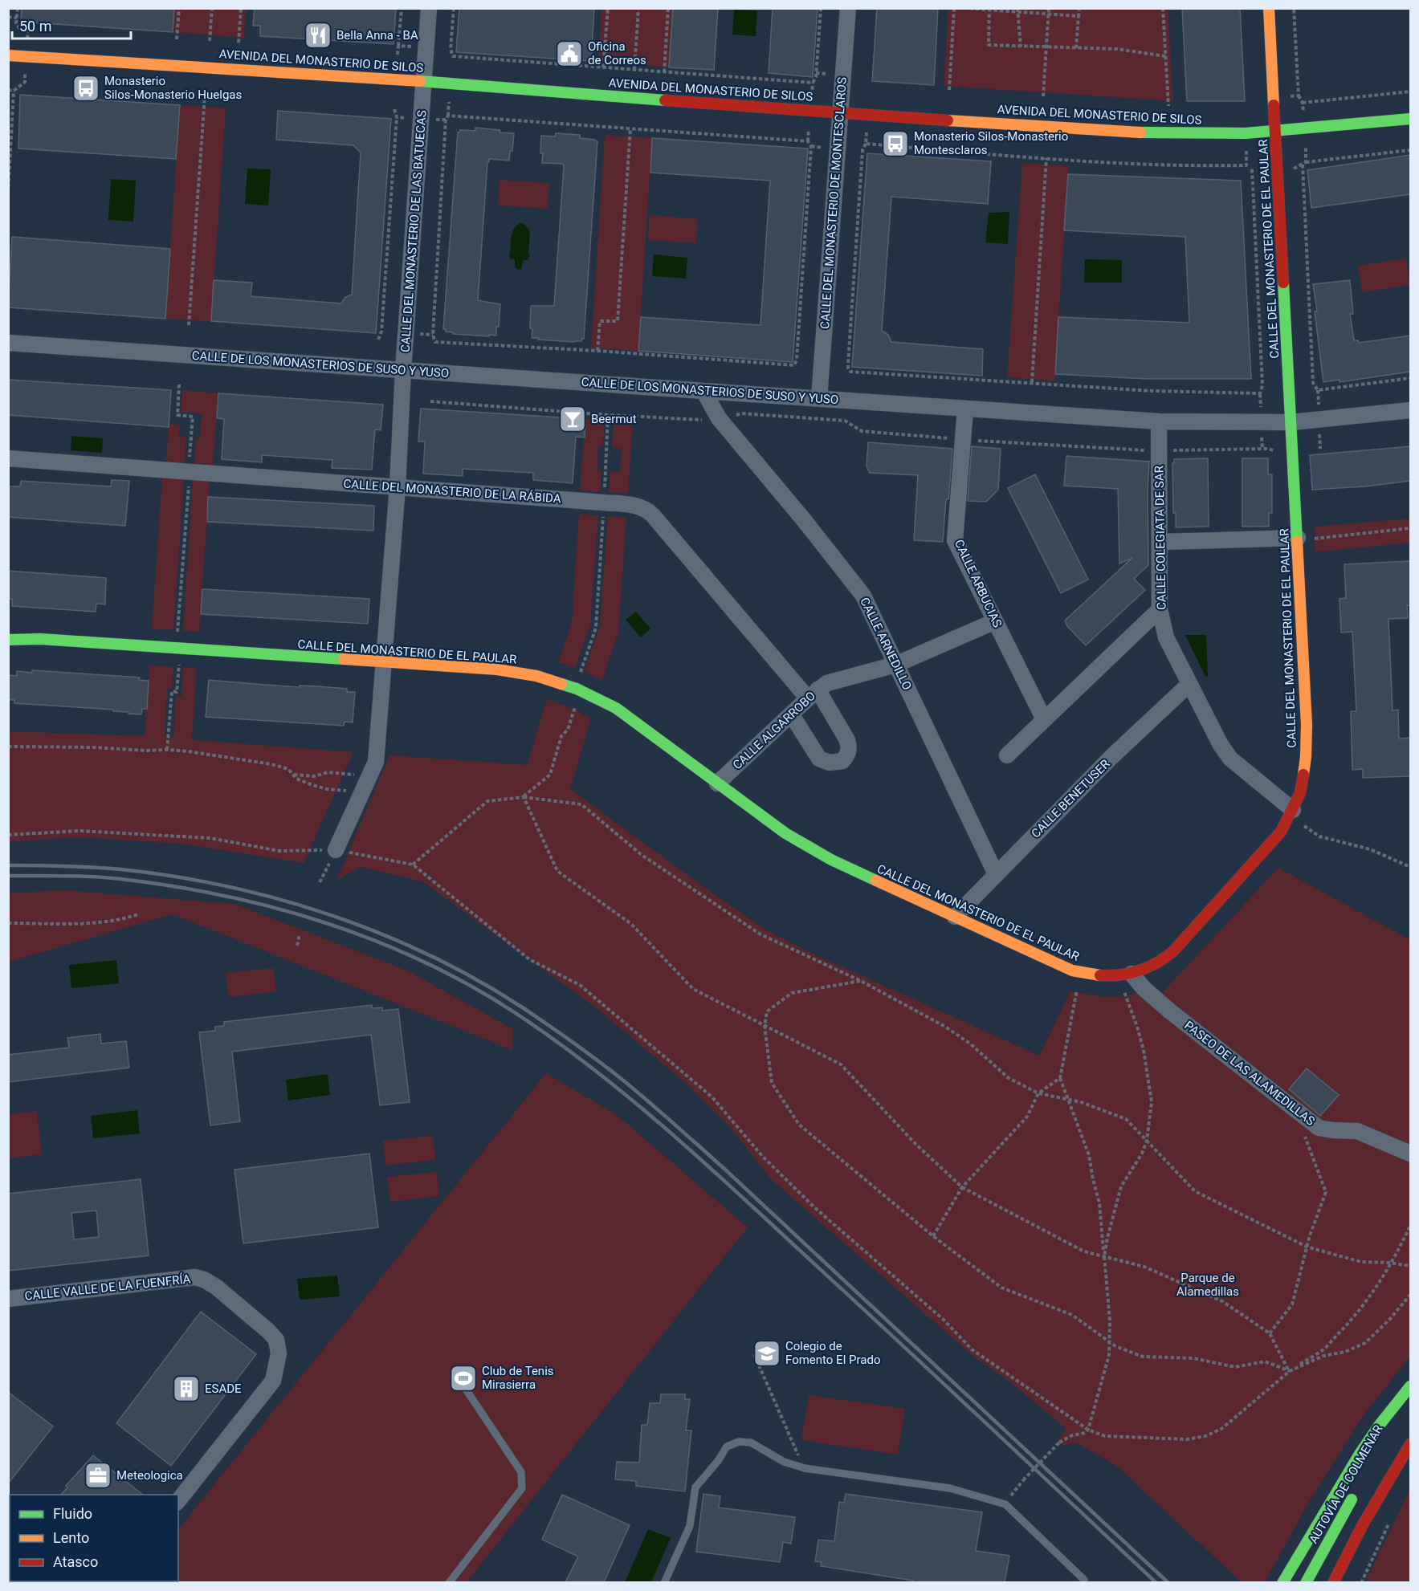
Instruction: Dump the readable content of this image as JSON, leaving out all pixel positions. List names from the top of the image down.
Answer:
{
  "streets": {
    "main road": ["AVENIDA DEL MONASTERIO DE SILOS", "CALLE DEL MONASTERIO DE EL PAULAR", "AUTOVÍA DE COLMENAR"],
    "street": [
      "CALLE DEL MONASTERIO DE MONTESCLAROS",
      "CALLE DEL MONASTERIO DE LAS BATUECAS",
      "CALLE DE LOS MONASTERIOS DE SUSO Y YUSO",
      "CALLE DEL MONASTERIO DE LA RÁBIDA",
      "CALLE COLEGIATA DE SAR",
      "CALLE ARBUCIAS",
      "CALLE ARNEDILLO",
      "CALLE ALGARROBO",
      "CALLE BENETUSER",
      "PASEO DE LAS ALAMEDILLAS",
      "CALLE VALLE DE LA FUENFRÍA"
    ]
  },
  "crossings": [
    ["AVENIDA DEL MONASTERIO DE SILOS", "CALLE DEL MONASTERIO DE MONTESCLAROS"],
    ["AVENIDA DEL MONASTERIO DE SILOS", "CALLE DEL MONASTERIO DE LAS BATUECAS"],
    ["AVENIDA DEL MONASTERIO DE SILOS", "CALLE DEL MONASTERIO DE EL PAULAR"],
    ["CALLE DEL MONASTERIO DE MONTESCLAROS", "CALLE DE LOS MONASTERIOS DE SUSO Y YUSO"],
    ["CALLE DEL MONASTERIO DE LAS BATUECAS", "CALLE DEL MONASTERIO DE EL PAULAR"],
    ["CALLE DEL MONASTERIO DE LAS BATUECAS", "CALLE DE LOS MONASTERIOS DE SUSO Y YUSO"],
    ["CALLE DEL MONASTERIO DE LAS BATUECAS", "CALLE DEL MONASTERIO DE LA RÁBIDA"],
    ["CALLE DEL MONASTERIO DE EL PAULAR", "CALLE DE LOS MONASTERIOS DE SUSO Y YUSO"],
    ["CALLE DEL MONASTERIO DE EL PAULAR", "CALLE COLEGIATA DE SAR"],
    ["CALLE DEL MONASTERIO DE EL PAULAR", "CALLE ALGARROBO"],
    ["CALLE DEL MONASTERIO DE EL PAULAR", "CALLE BENETUSER"],
    ["CALLE DEL MONASTERIO DE EL PAULAR", "PASEO DE LAS ALAMEDILLAS"],
    ["CALLE DE LOS MONASTERIOS DE SUSO Y YUSO", "CALLE COLEGIATA DE SAR"],
    ["CALLE DE LOS MONASTERIOS DE SUSO Y YUSO", "CALLE ARBUCIAS"],
    ["CALLE DE LOS MONASTERIOS DE SUSO Y YUSO", "CALLE ARNEDILLO"],
    ["CALLE DEL MONASTERIO DE LA RÁBIDA", "CALLE ALGARROBO"],
    ["CALLE COLEGIATA DE SAR", "CALLE BENETUSER"],
    ["CALLE ARBUCIAS", "CALLE ALGARROBO"],
    ["CALLE ARNEDILLO", "CALLE ALGARROBO"],
    ["CALLE ARNEDILLO", "CALLE BENETUSER"]
  ],
  "parks": ["Parque de Alamedillas"],
  "places": {
    "restaurant": ["Bella Anna - BA"],
    "public building": ["Oficina de Correos"],
    "bus stop": ["Monasterio Silos-Monasterio Huelgas", "Monasterio Silos-Monasterio Montesclaros"],
    "bar": ["Beermut"],
    "school or university": ["Colegio de Fomento El Prado"],
    "sports": ["Club de Tenis Mirasierra"],
    "building": ["ESADE"],
    "office": ["Meteologica"]
  },
  "legend": ["Fluido", "Lento", "Atasco"],
  "scale_bar": "50 m"
}
